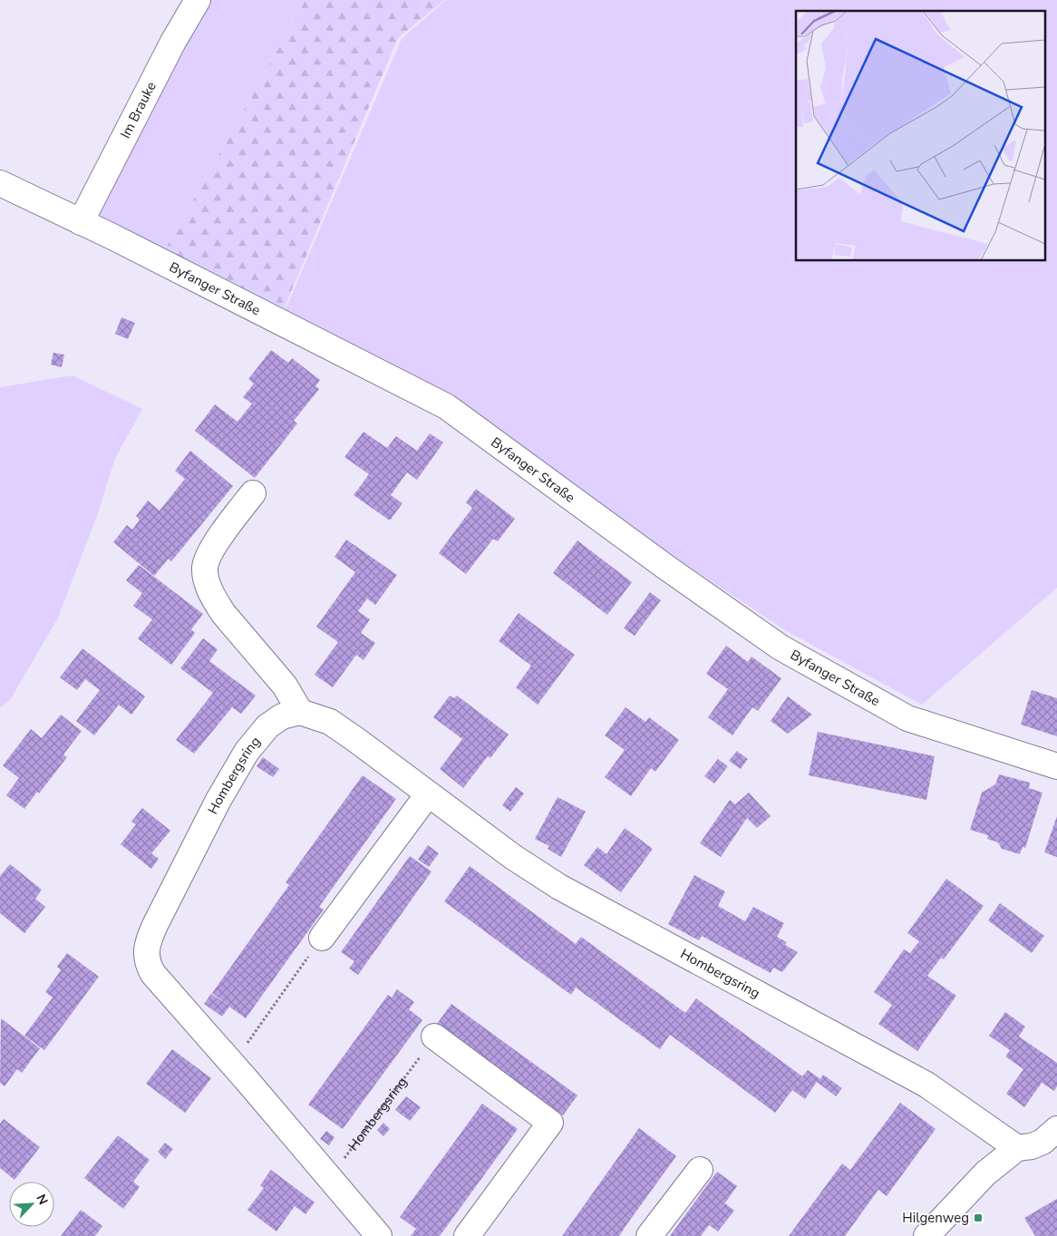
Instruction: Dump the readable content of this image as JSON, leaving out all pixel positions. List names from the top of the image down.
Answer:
{
  "streets": {
    "street": ["Im Brauke", "Byfanger Straße", "Hombergsring"]
  },
  "crossings": [
    ["Im Brauke", "Byfanger Straße"]
  ],
  "places": {
    "transit": ["Hilgenweg"]
  },
  "north": "top right"
}
